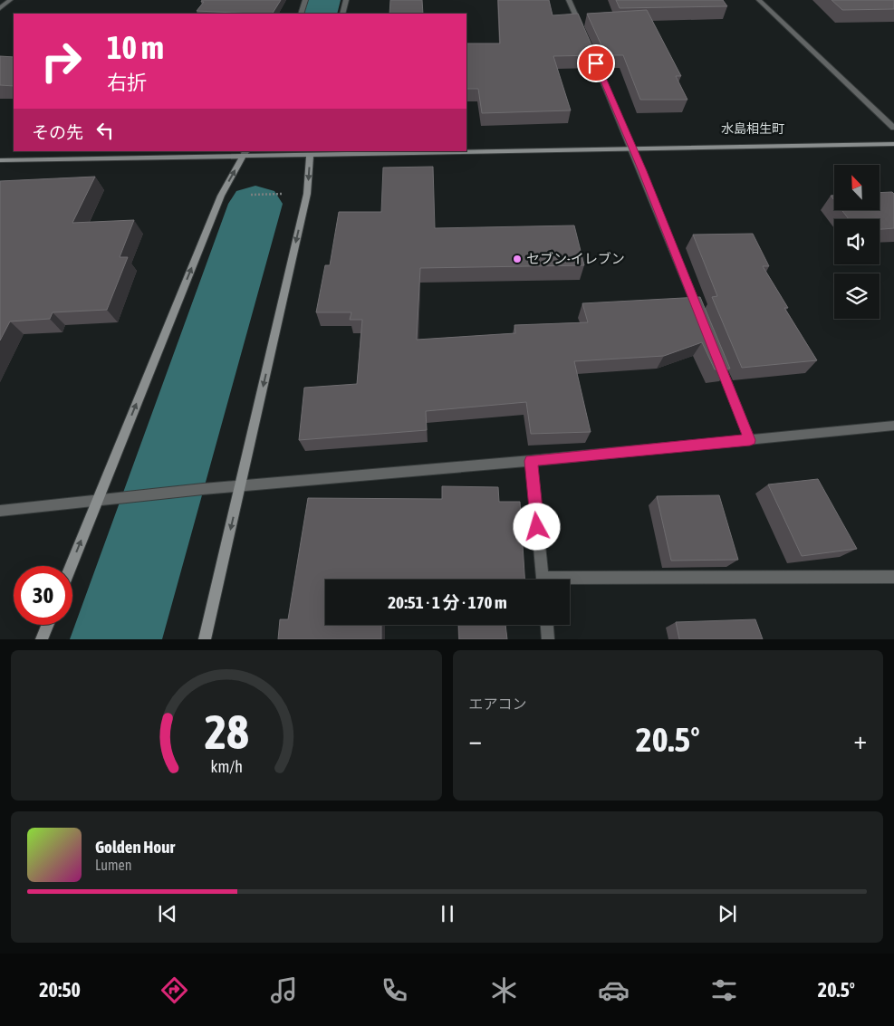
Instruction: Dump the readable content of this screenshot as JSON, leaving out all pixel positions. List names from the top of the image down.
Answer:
{
  "districts": ["水島相生町"],
  "places": ["セブン-イレブン"],
  "north": "top left",
  "page": {
    "turn": ["10 m", "右折"],
    "then": "その先",
    "limit": "30",
    "trip": "20:51 · 1 分 · 170 m",
    "tile": "エアコン",
    "heat": ["−", "20.5°", "+"],
    "song": ["Golden Hour", "Lumen"],
    "tabs": ["20:50", "20.5°"],
    "gauge": ["28", "km/h"]
  }
}
